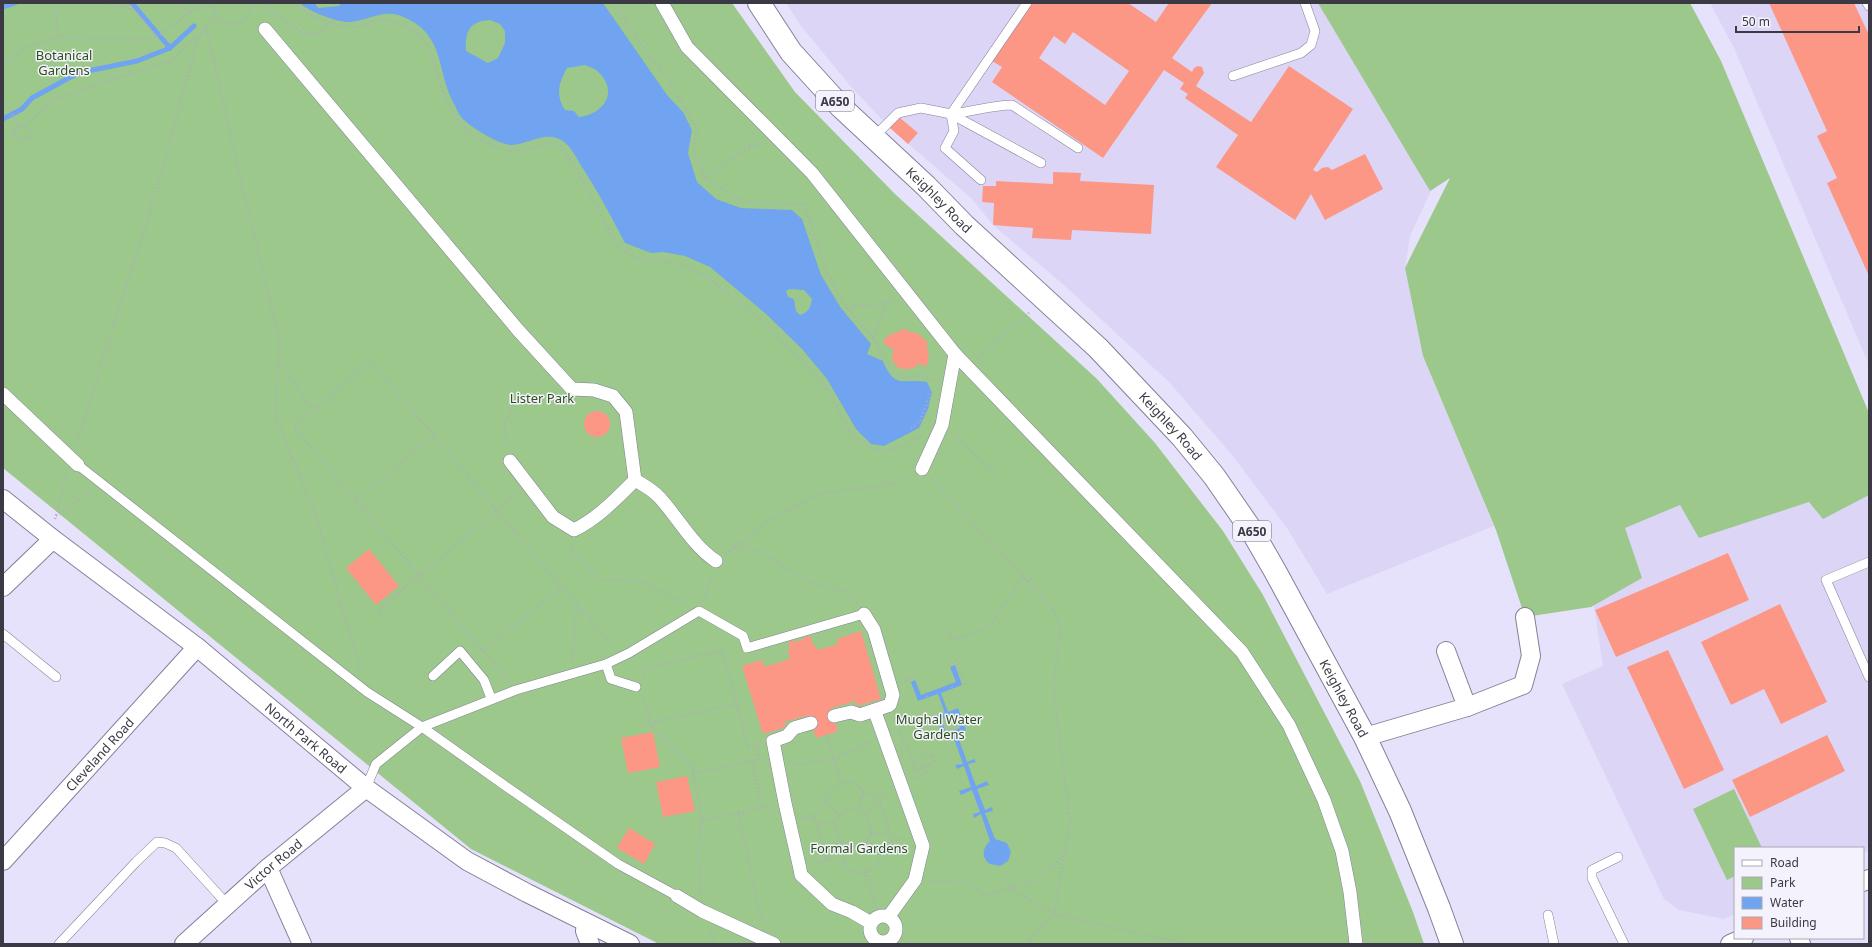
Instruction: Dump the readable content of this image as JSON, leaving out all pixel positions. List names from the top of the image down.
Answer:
{
  "streets": {
    "highway": ["A650", "Keighley Road"],
    "street": ["North Park Road", "Cleveland Road", "Victor Road"]
  },
  "crossings": [
    ["North Park Road", "Cleveland Road"],
    ["North Park Road", "Victor Road"]
  ],
  "parks": [
    "Botanical Gardens",
    "Lister Park",
    "Mughal Water Gardens",
    "Formal Gardens"
  ],
  "legend": [
    "Road",
    "Park",
    "Water",
    "Building"
  ],
  "scale_bar": "50 m"
}
